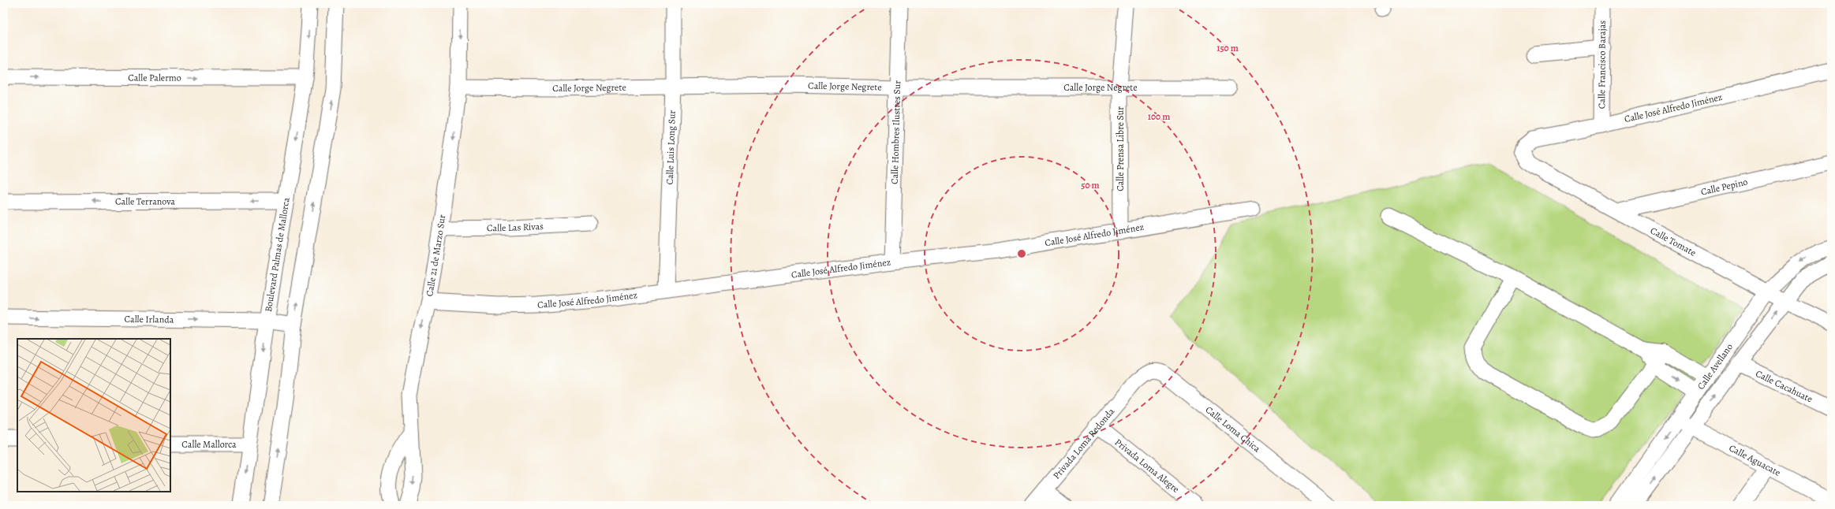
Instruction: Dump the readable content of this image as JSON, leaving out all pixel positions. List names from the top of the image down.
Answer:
{
  "streets": {
    "street": [
      "Calle Francisco Barajas",
      "Calle Palermo",
      "Calle Jorge Negrete",
      "Calle José Alfredo Jiménez",
      "Calle Hombres Ilustres Sur",
      "Calle Luis Long Sur",
      "Calle Prensa Libre Sur",
      "Calle Pepino",
      "Calle Terranova",
      "Calle Las Rivas",
      "Calle Tomate",
      "Boulevard Palmas de Mallorca",
      "Calle 21 de Marzo Sur",
      "Calle Irlanda",
      "Calle Avellano",
      "Calle Cacahuate",
      "Calle Loma Chica",
      "Privada Loma Redonda",
      "Calle Mallorca",
      "Calle Aguacate",
      "Privada Loma Alegre"
    ]
  },
  "crossings": [
    ["Calle Francisco Barajas", "Calle José Alfredo Jiménez"],
    ["Calle Palermo", "Boulevard Palmas de Mallorca"],
    ["Calle Jorge Negrete", "Calle Hombres Ilustres Sur"],
    ["Calle Jorge Negrete", "Calle Luis Long Sur"],
    ["Calle Jorge Negrete", "Calle Prensa Libre Sur"],
    ["Calle Jorge Negrete", "Calle 21 de Marzo Sur"],
    ["Calle José Alfredo Jiménez", "Calle Hombres Ilustres Sur"],
    ["Calle José Alfredo Jiménez", "Calle Luis Long Sur"],
    ["Calle José Alfredo Jiménez", "Calle Prensa Libre Sur"],
    ["Calle José Alfredo Jiménez", "Calle Tomate"],
    ["Calle José Alfredo Jiménez", "Calle 21 de Marzo Sur"],
    ["Calle Pepino", "Calle Tomate"],
    ["Calle Terranova", "Boulevard Palmas de Mallorca"],
    ["Calle Las Rivas", "Calle 21 de Marzo Sur"],
    ["Calle Tomate", "Calle Avellano"],
    ["Boulevard Palmas de Mallorca", "Calle Irlanda"],
    ["Boulevard Palmas de Mallorca", "Calle Mallorca"],
    ["Calle Avellano", "Calle Cacahuate"],
    ["Calle Avellano", "Calle Aguacate"],
    ["Calle Loma Chica", "Privada Loma Redonda"],
    ["Privada Loma Redonda", "Privada Loma Alegre"]
  ],
  "one_way": ["Calle Palermo", "Calle Terranova", "Calle Irlanda"],
  "rings": ["150 m", "100 m", "50 m"]
}
